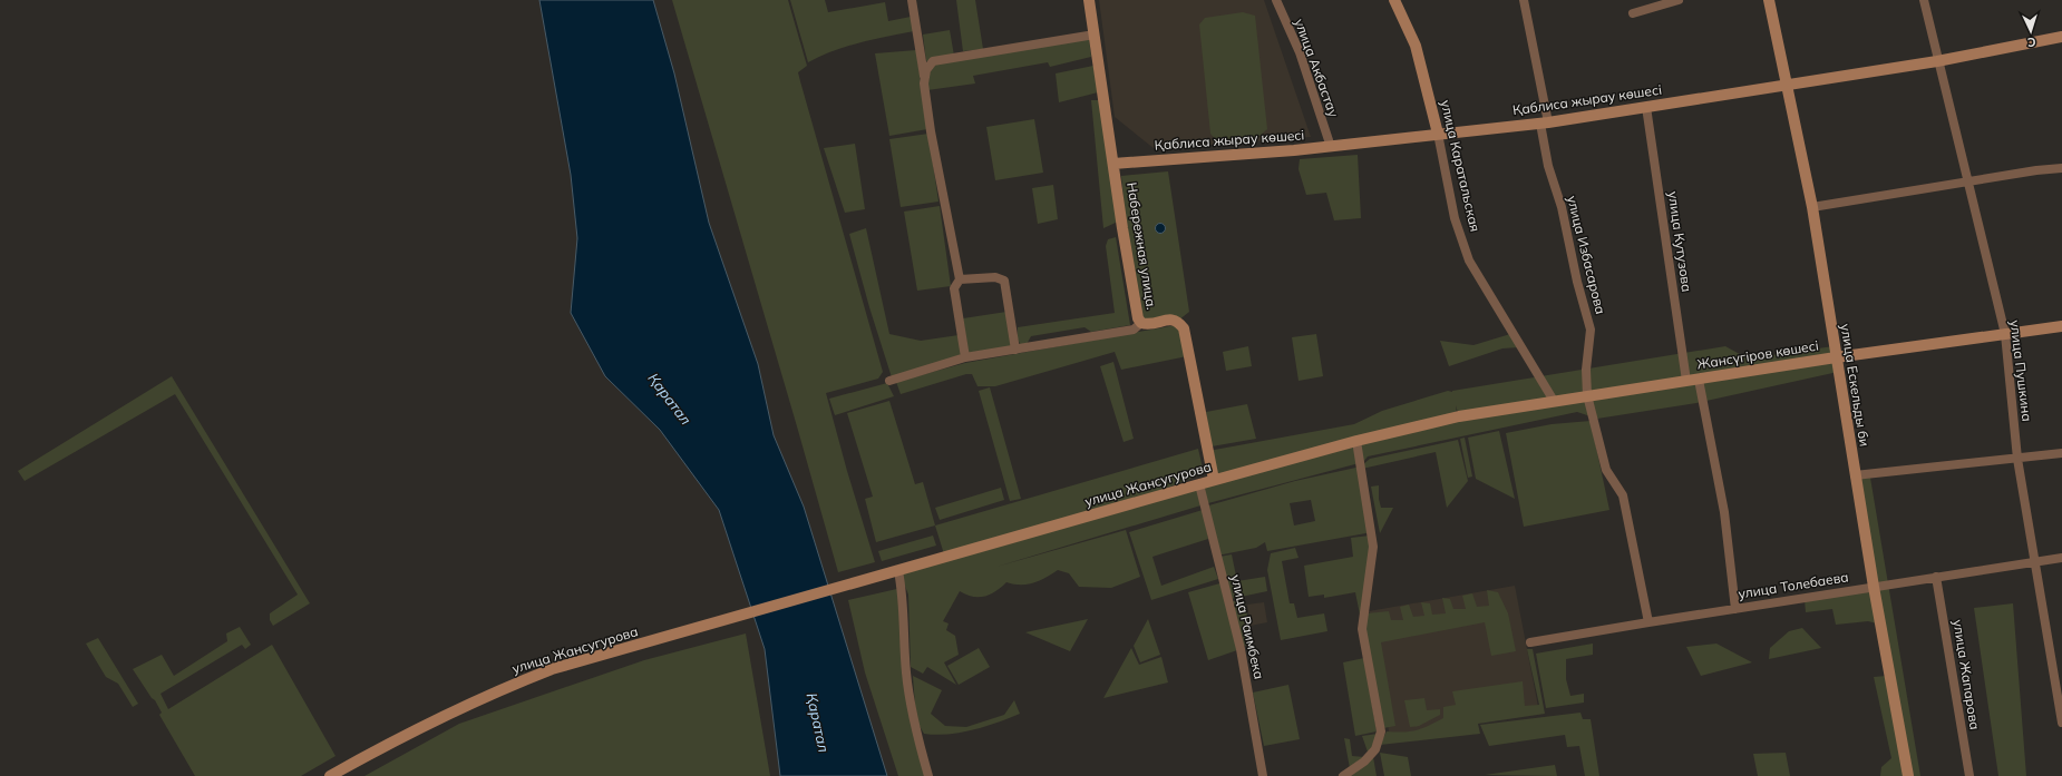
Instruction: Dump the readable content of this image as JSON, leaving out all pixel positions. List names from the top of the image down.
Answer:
{
  "streets": {
    "street": [
      "улица Акбастау",
      "Қаблиса жырау көшесі",
      "улица Каратальская",
      "улица Кутузова",
      "Набережная улица.",
      "улица Избасарова",
      "Жансүгіров көшесі",
      "улица Пушкина",
      "улица Ескельды би",
      "улица Жансугурова",
      "улица Толебаева",
      "улица Раимбека",
      "улица Жапарова"
    ]
  },
  "crossings": [
    ["улица Акбастау", "Қаблиса жырау көшесі"],
    ["Қаблиса жырау көшесі", "улица Каратальская"],
    ["Қаблиса жырау көшесі", "улица Кутузова"],
    ["Қаблиса жырау көшесі", "Набережная улица."],
    ["Қаблиса жырау көшесі", "улица Избасарова"],
    ["Қаблиса жырау көшесі", "улица Пушкина"],
    ["Қаблиса жырау көшесі", "улица Ескельды би"],
    ["улица Каратальская", "Жансүгіров көшесі"],
    ["улица Кутузова", "Жансүгіров көшесі"],
    ["Набережная улица.", "улица Жансугурова"],
    ["улица Избасарова", "Жансүгіров көшесі"],
    ["Жансүгіров көшесі", "улица Пушкина"],
    ["Жансүгіров көшесі", "улица Ескельды би"],
    ["Жансүгіров көшесі", "улица Жансугурова"],
    ["улица Пушкина", "улица Толебаева"],
    ["улица Ескельды би", "улица Толебаева"],
    ["улица Жансугурова", "улица Раимбека"],
    ["улица Толебаева", "улица Жапарова"]
  ],
  "water": ["Қаратал"],
  "north": "bottom"
}
